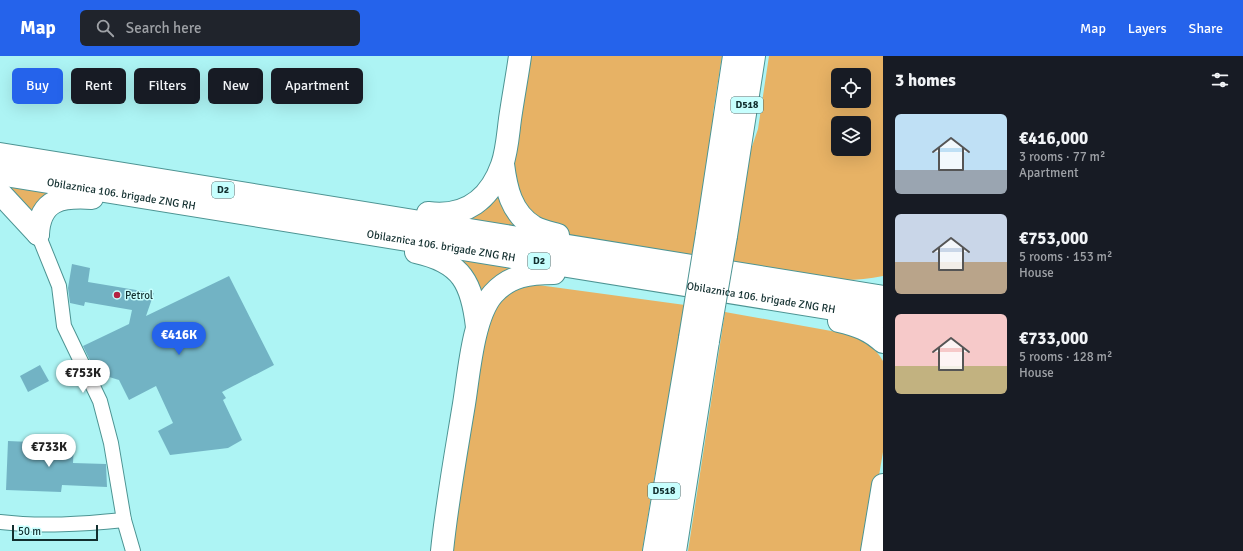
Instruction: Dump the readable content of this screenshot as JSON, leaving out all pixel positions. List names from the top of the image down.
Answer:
{
  "streets": {
    "main road": ["D518", "D2", "Obilaznica 106. brigade ZNG RH"]
  },
  "places": ["Petrol"],
  "scale_bar": "50 m",
  "page": {
    "header": "Map",
    "search": "Search here",
    "nav": ["Map", "Layers", "Share"],
    "heading": "3 homes",
    "chip": [
      "Buy",
      "Rent",
      "Filters",
      "New",
      "Apartment"
    ],
    "list": [
      {
        "name": "€416,000",
        "note": "3 rooms · 77 m² · Apartment"
      },
      {
        "name": "€753,000",
        "note": "5 rooms · 153 m² · House"
      },
      {
        "name": "€733,000",
        "note": "5 rooms · 128 m² · House"
      }
    ],
    "price": ["€416K", "€753K", "€733K"],
    "scale": "50 m"
  }
}
